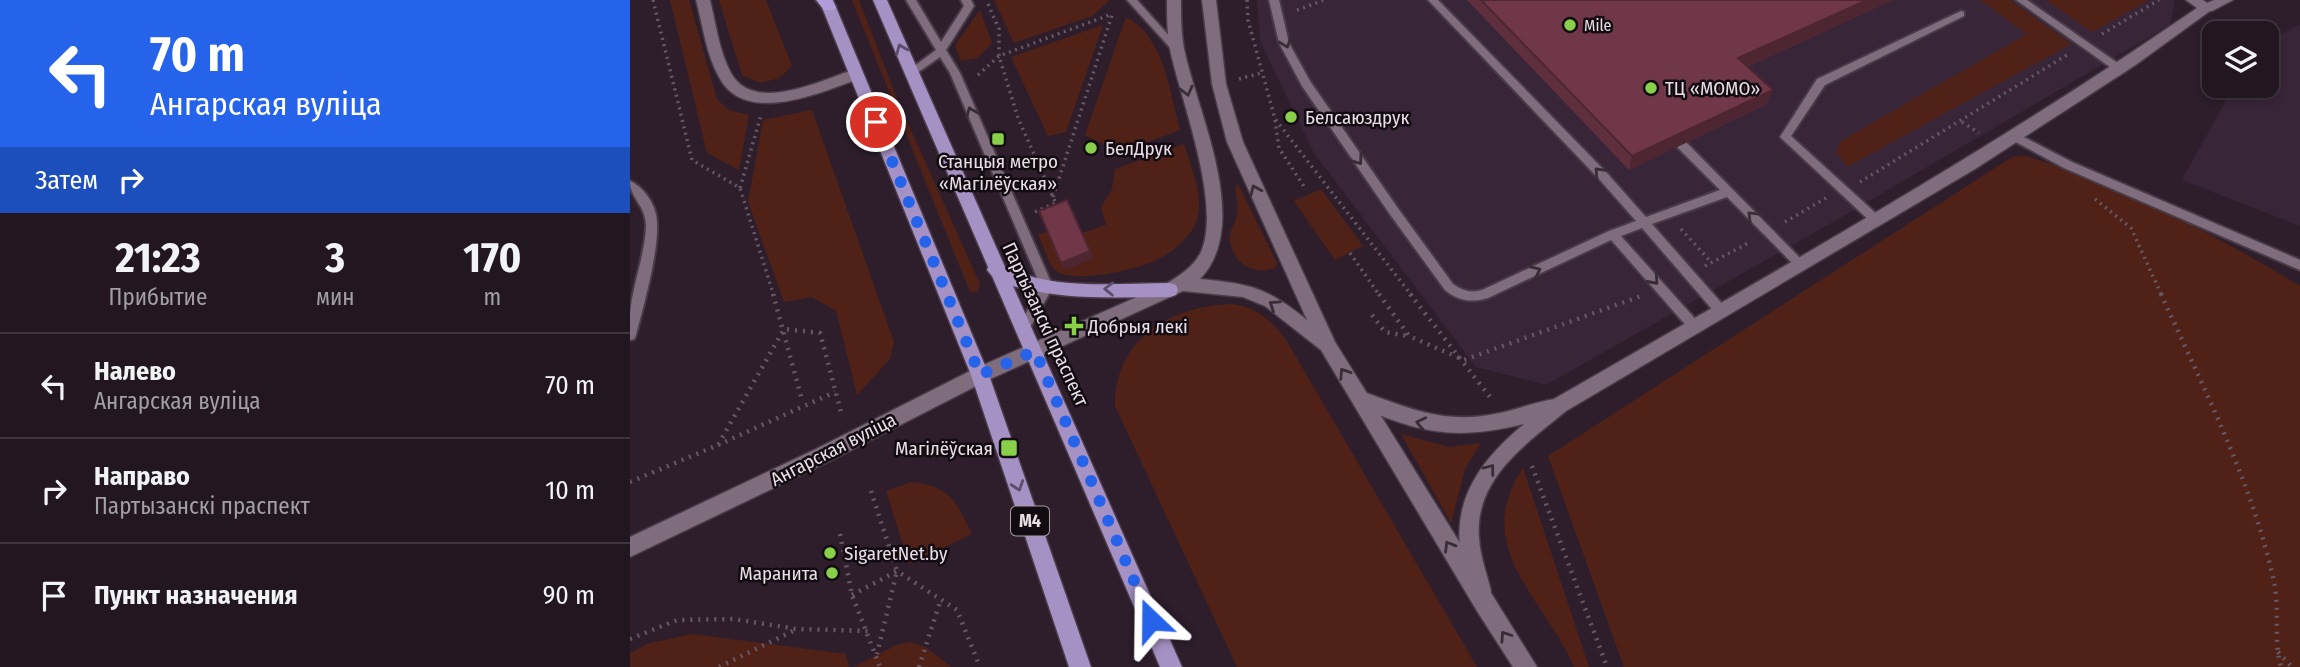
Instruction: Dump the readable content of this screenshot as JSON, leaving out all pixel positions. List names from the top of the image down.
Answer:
{
  "streets": {
    "main road": ["Партызанскі праспект", "Ангарская вуліца", "М4"]
  },
  "crossings": [
    ["Партызанскі праспект", "Ангарская вуліца"],
    ["Ангарская вуліца", "М4"]
  ],
  "places": {
    "other": [
      "Mile",
      "ТЦ «МОМО»",
      "Белсаюздрук",
      "БелДрук",
      "SigaretNet.by",
      "Маранита"
    ],
    "transit": ["Станцыя метро «Магілёўская»", "Магілёўская"],
    "health": ["Добрыя лекі"]
  },
  "page": {
    "turn": ["70 m", "Ангарская вуліца"],
    "then": "Затем",
    "eta": [
      "21:23",
      "Прибытие",
      "3",
      "мин",
      "170",
      "m"
    ],
    "list": [
      {
        "name": "Налево",
        "note": "Ангарская вуліца",
        "value": "70 m"
      },
      {
        "name": "Направо",
        "note": "Партызанскі праспект",
        "value": "10 m"
      },
      {
        "name": "Пункт назначения",
        "value": "90 m"
      }
    ]
  }
}
